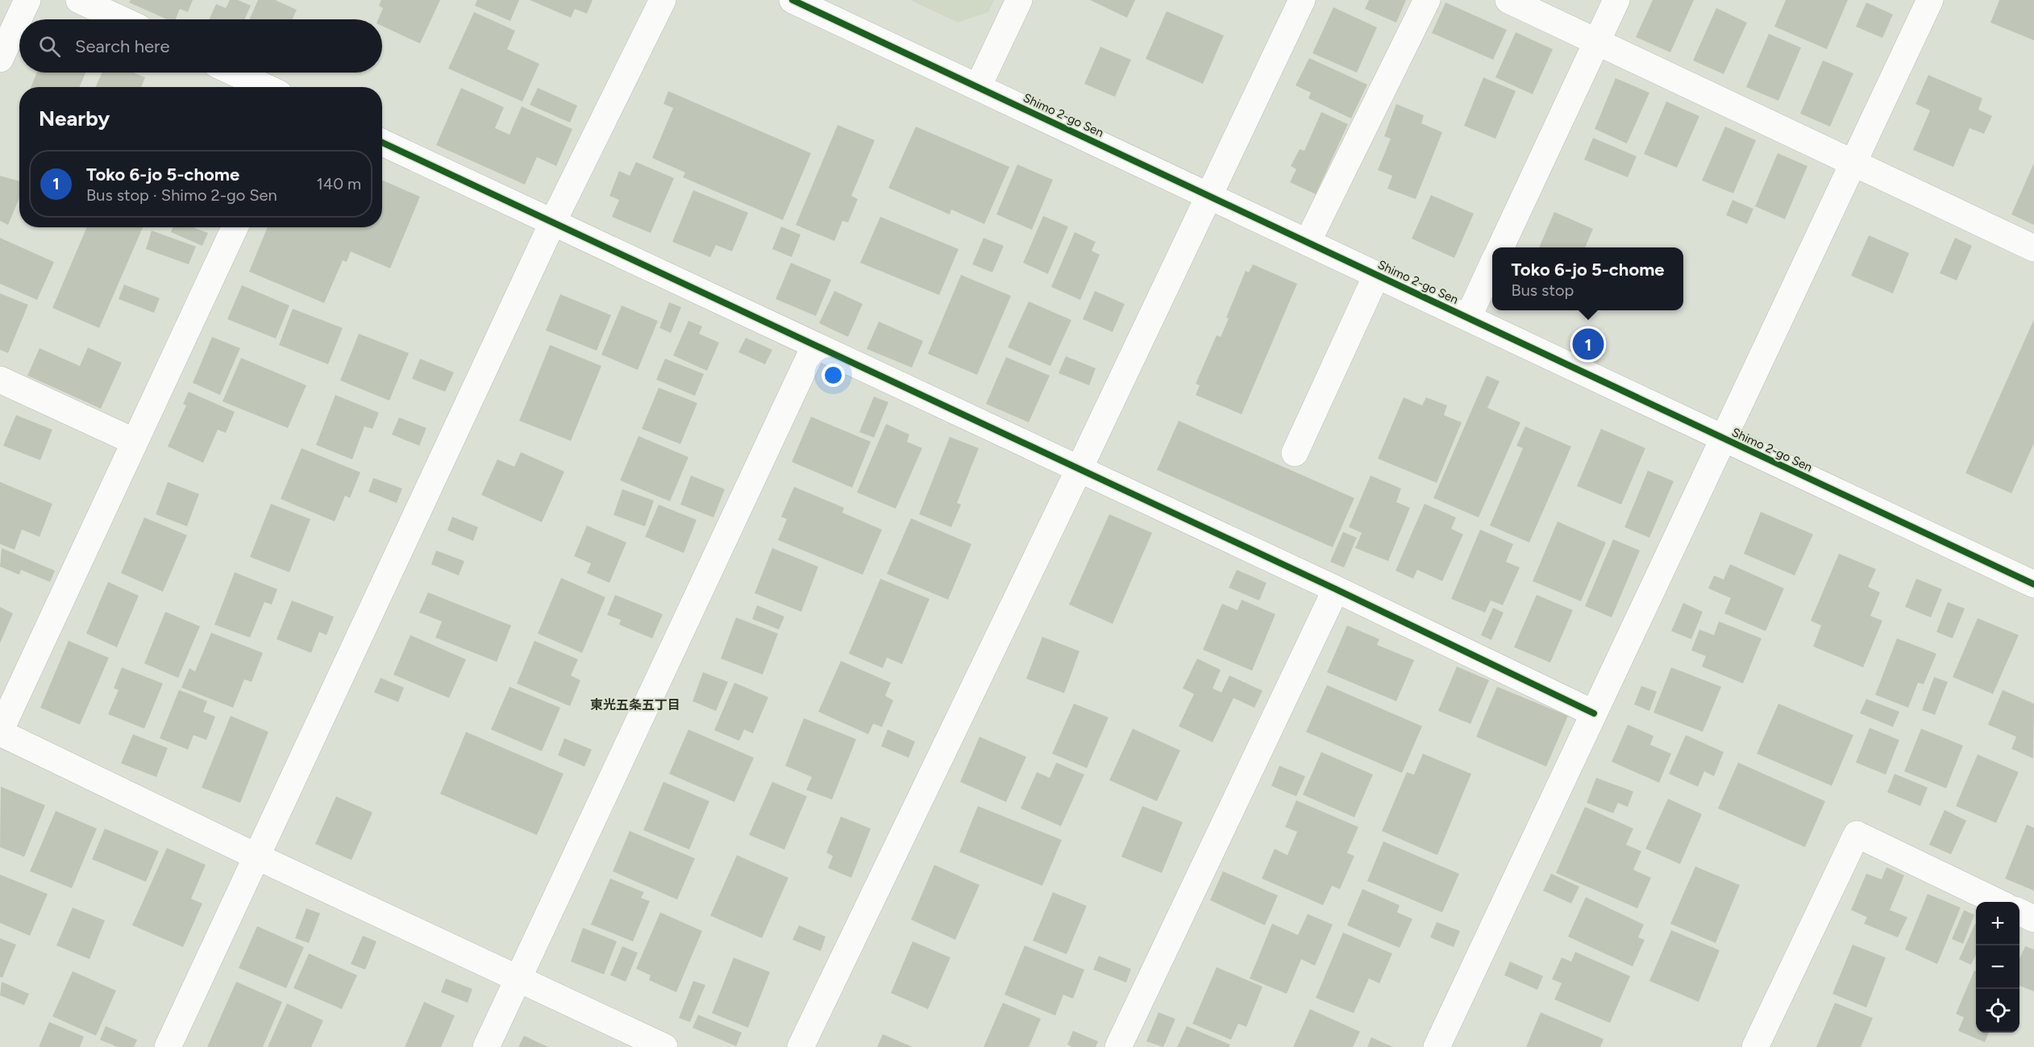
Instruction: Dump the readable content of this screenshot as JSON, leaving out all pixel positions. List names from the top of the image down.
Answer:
{
  "streets": {
    "street": ["Shimo 2-go Sen"]
  },
  "districts": ["東光五条五丁目"],
  "page": {
    "search": "Search here",
    "heading": "Nearby",
    "list": [
      {
        "mark": "1",
        "name": "Toko 6-jo 5-chome",
        "note": "Bus stop · Shimo 2-go Sen",
        "value": "140 m"
      }
    ],
    "popup": ["Toko 6-jo 5-chome", "Bus stop"],
    "pins": "1",
    "map_buttons": ["+", "−"]
  }
}
